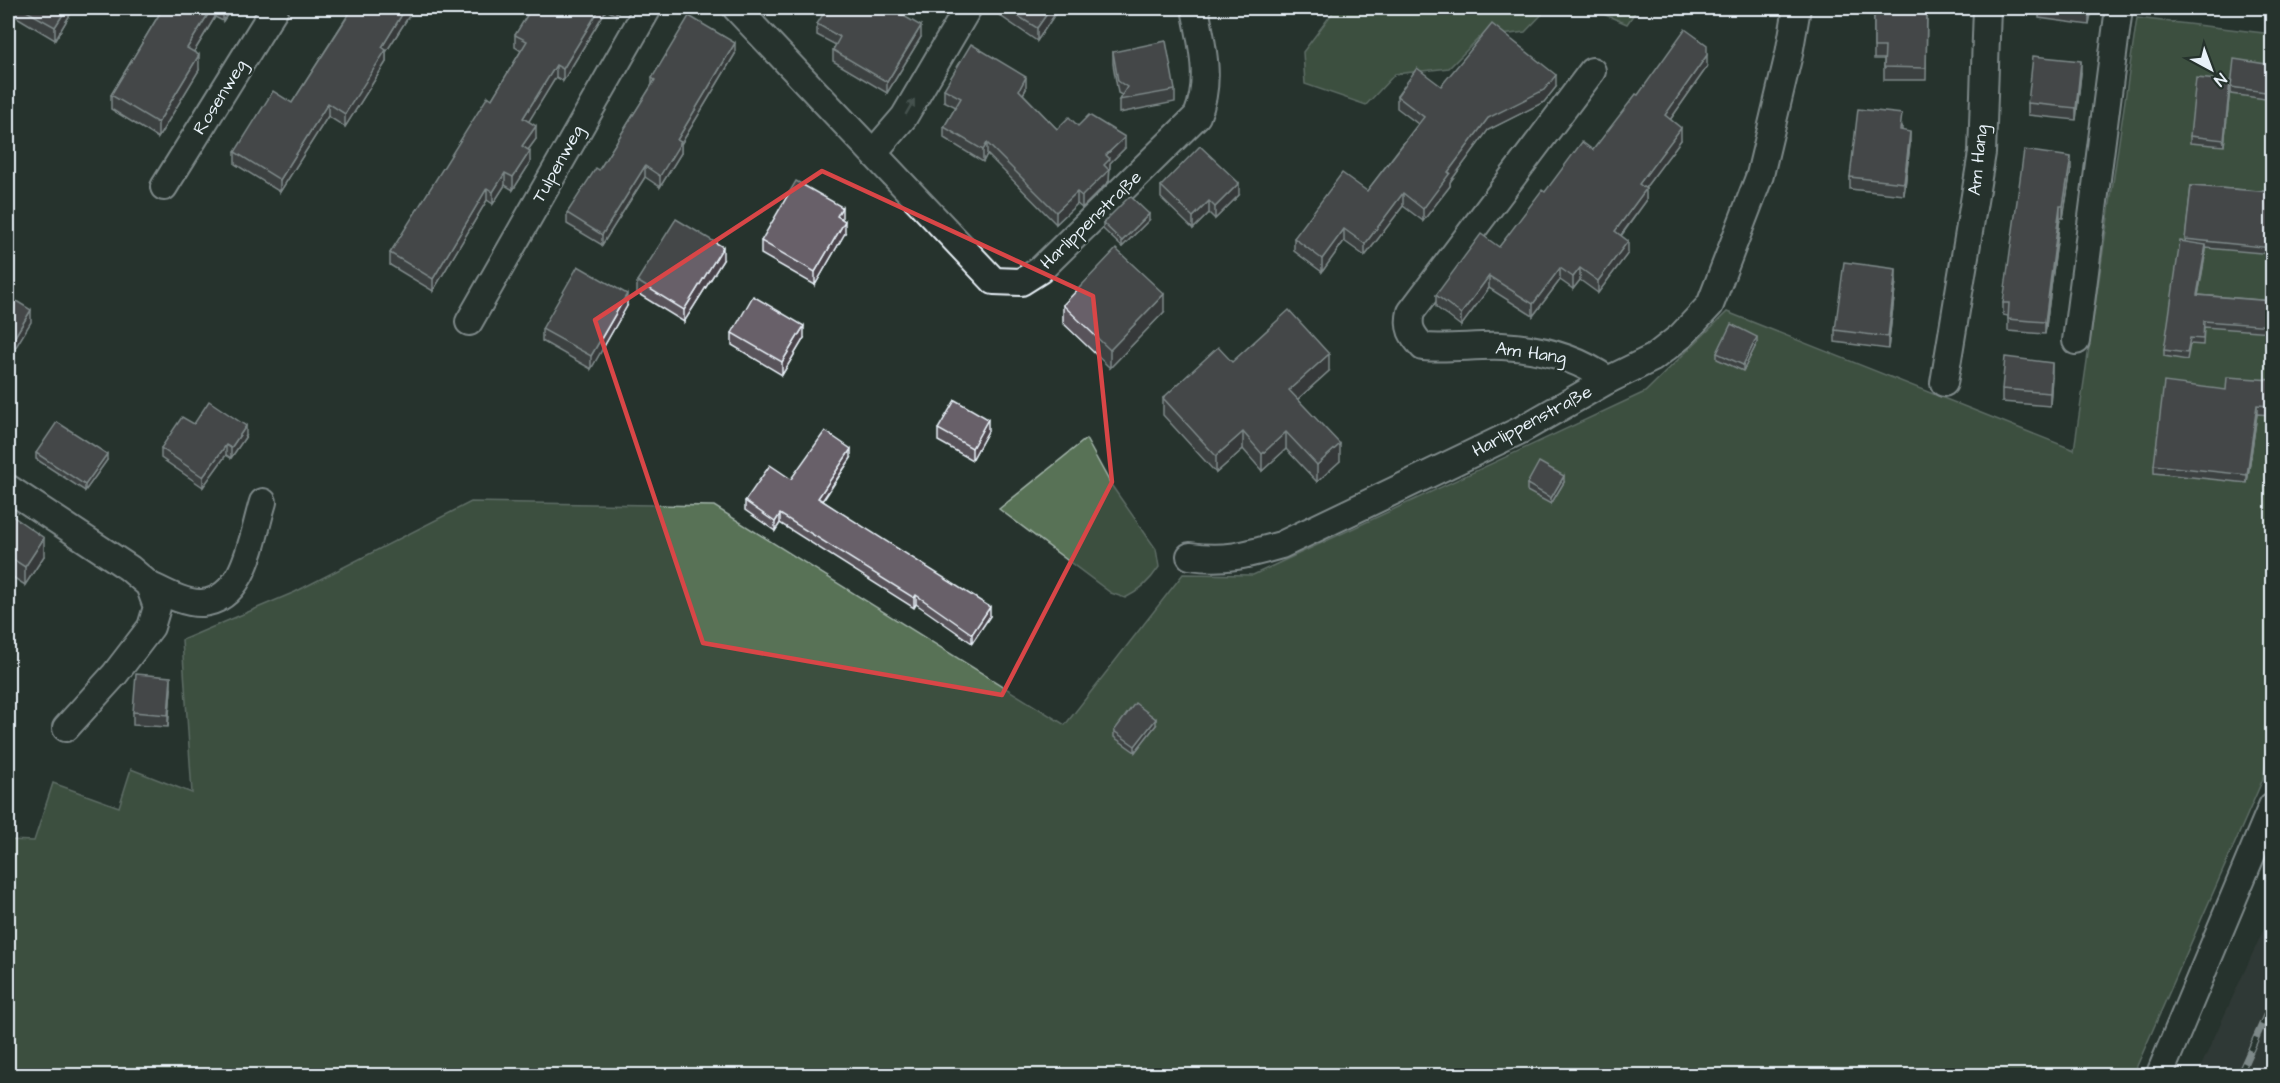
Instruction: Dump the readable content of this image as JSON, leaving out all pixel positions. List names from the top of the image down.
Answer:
{
  "streets": {
    "street": [
      "Rosenweg",
      "Am Hang",
      "Tulpenweg",
      "Harlippenstraße"
    ]
  },
  "crossings": [
    ["Am Hang", "Harlippenstraße"]
  ],
  "north": "bottom right"
}
